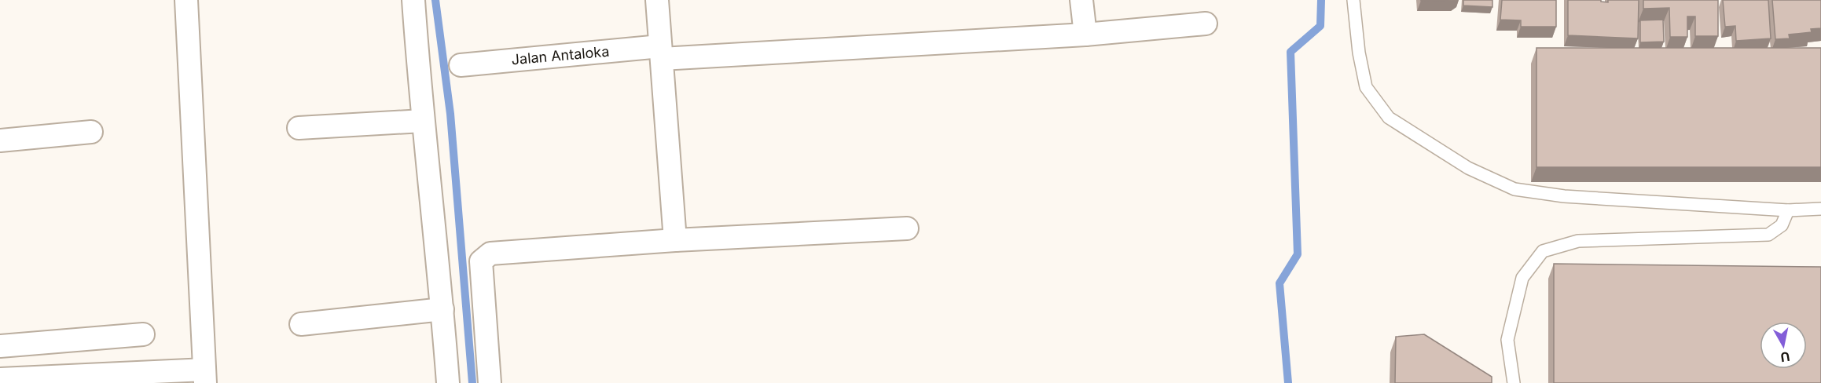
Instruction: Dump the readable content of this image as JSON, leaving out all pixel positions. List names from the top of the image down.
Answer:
{
  "streets": {
    "street": ["Jalan Antaloka"]
  },
  "north": "bottom"
}
